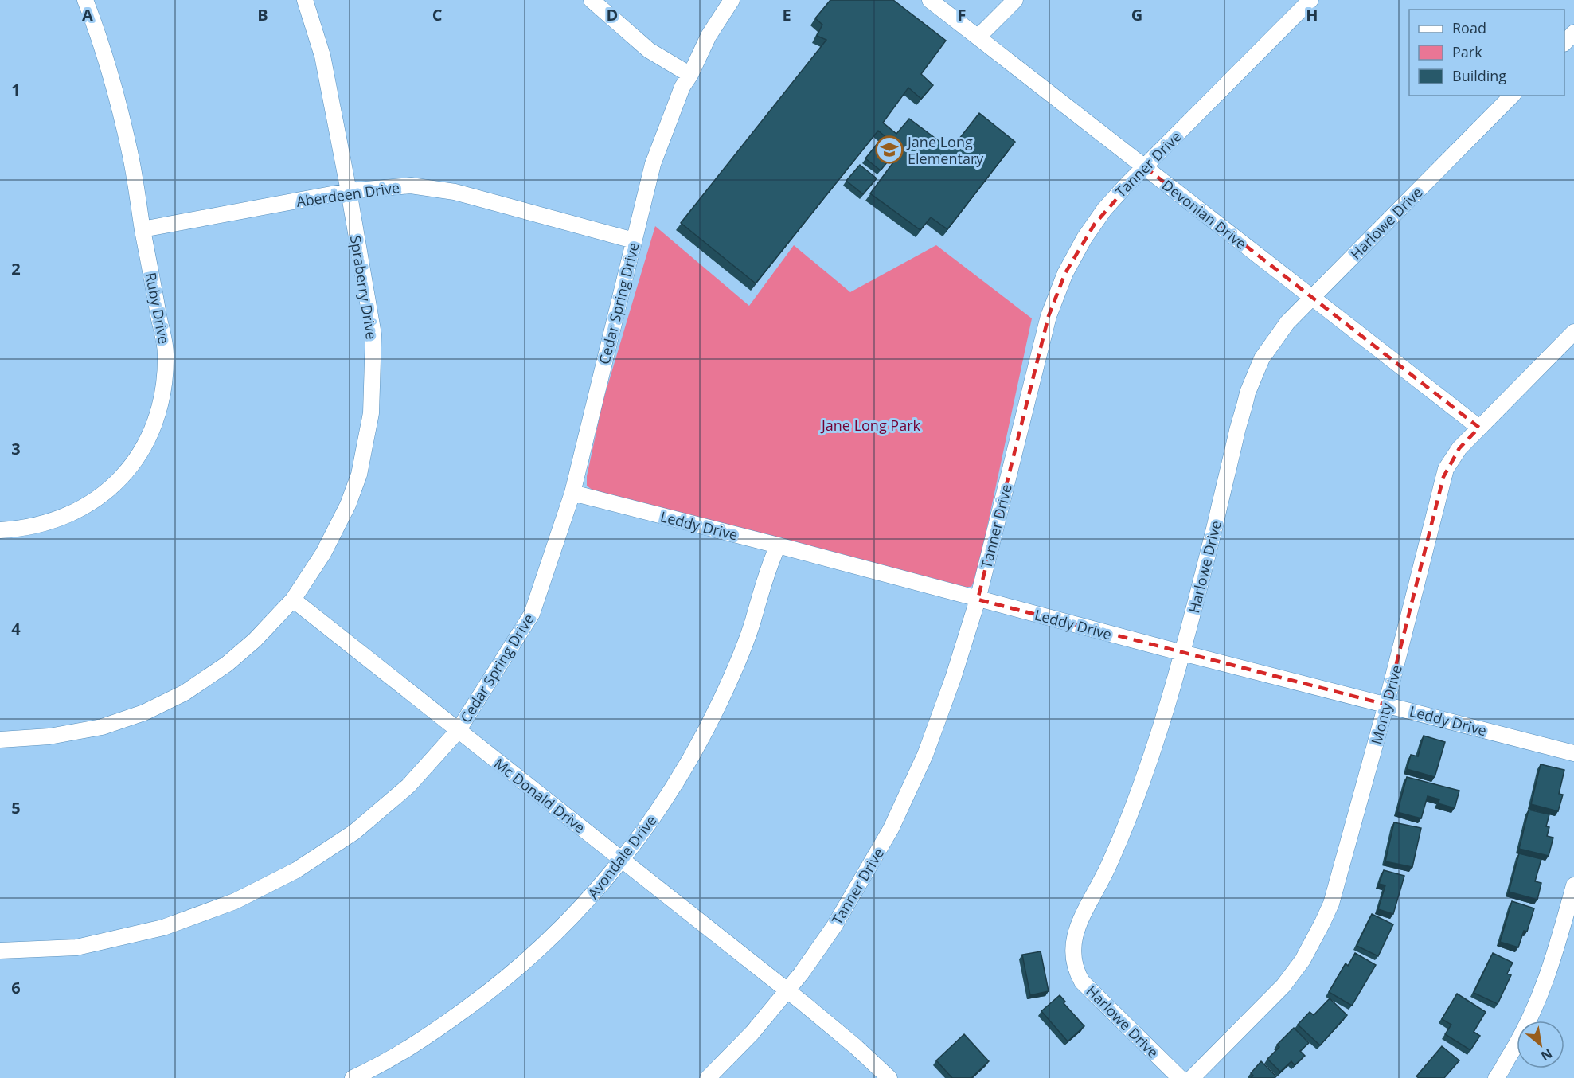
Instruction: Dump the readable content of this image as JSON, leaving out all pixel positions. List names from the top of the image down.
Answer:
{
  "streets": {
    "street": [
      "Tanner Drive",
      "Aberdeen Drive",
      "Devonian Drive",
      "Harlowe Drive",
      "Spraberry Drive",
      "Cedar Spring Drive",
      "Ruby Drive",
      "Leddy Drive",
      "Monty Drive",
      "Mc Donald Drive",
      "Avondale Drive"
    ]
  },
  "crossings": [
    ["Tanner Drive", "Devonian Drive"],
    ["Tanner Drive", "Leddy Drive"],
    ["Tanner Drive", "Mc Donald Drive"],
    ["Aberdeen Drive", "Spraberry Drive"],
    ["Aberdeen Drive", "Cedar Spring Drive"],
    ["Aberdeen Drive", "Ruby Drive"],
    ["Devonian Drive", "Harlowe Drive"],
    ["Devonian Drive", "Monty Drive"],
    ["Harlowe Drive", "Leddy Drive"],
    ["Spraberry Drive", "Mc Donald Drive"],
    ["Cedar Spring Drive", "Leddy Drive"],
    ["Cedar Spring Drive", "Mc Donald Drive"],
    ["Leddy Drive", "Monty Drive"],
    ["Leddy Drive", "Avondale Drive"],
    ["Mc Donald Drive", "Avondale Drive"]
  ],
  "parks": ["Jane Long Park"],
  "places": {
    "school or university": ["Jane Long Elementary"]
  },
  "legend": ["Road", "Park", "Building"],
  "north": "bottom right",
  "grid": {
    "columns": [
      "A",
      "B",
      "C",
      "D",
      "E",
      "F",
      "G",
      "H"
    ],
    "rows": [
      "1",
      "2",
      "3",
      "4",
      "5",
      "6"
    ]
  }
}
